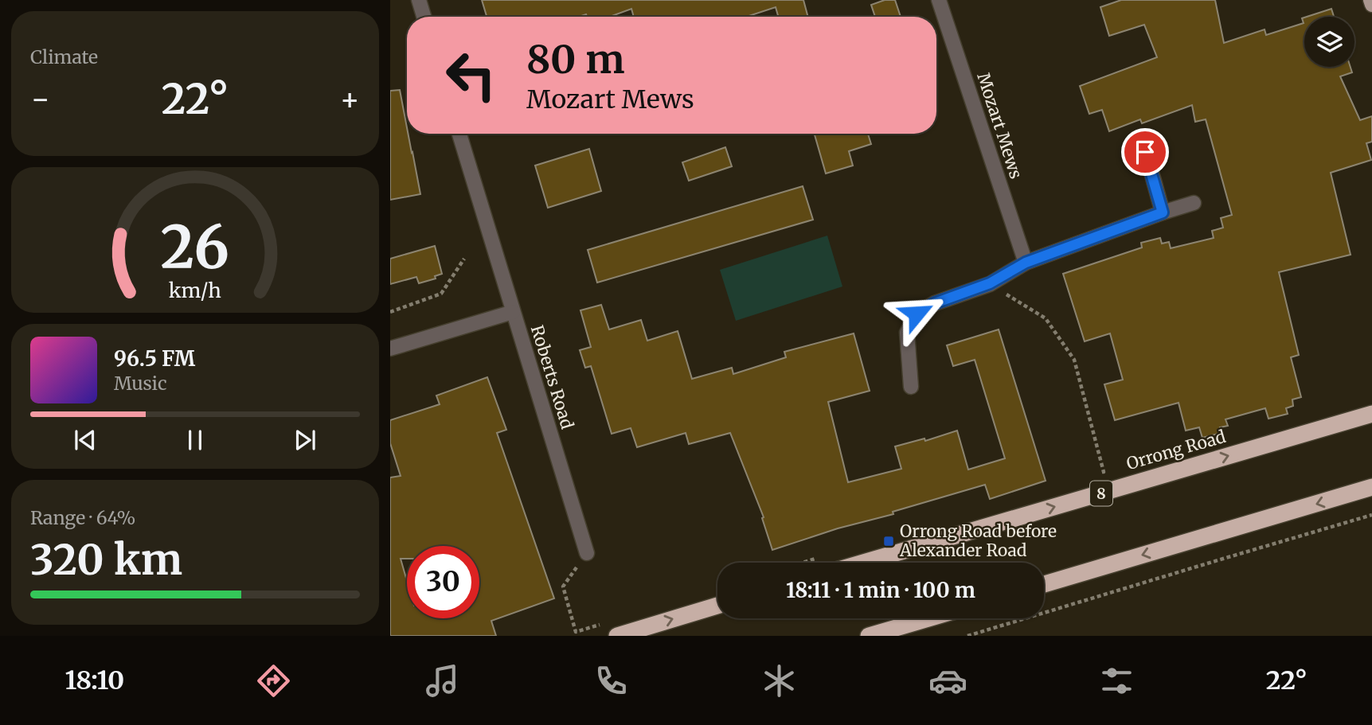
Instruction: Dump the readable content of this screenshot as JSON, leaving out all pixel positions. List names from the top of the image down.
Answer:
{
  "streets": {
    "highway": ["Orrong Road", "8"],
    "street": ["Mozart Mews", "Roberts Road"]
  },
  "places": {
    "transit": ["Orrong Road before Alexander Road"]
  },
  "page": {
    "tile": [
      "Climate",
      ["Range · 64%", "320 km"]
    ],
    "turn": ["80 m", "Mozart Mews"],
    "heat": ["−", "22°", "+"],
    "song": ["96.5 FM", "Music"],
    "limit": "30",
    "trip": "18:11 · 1 min · 100 m",
    "tabs": ["18:10", "22°"],
    "gauge": ["26", "km/h"]
  }
}
